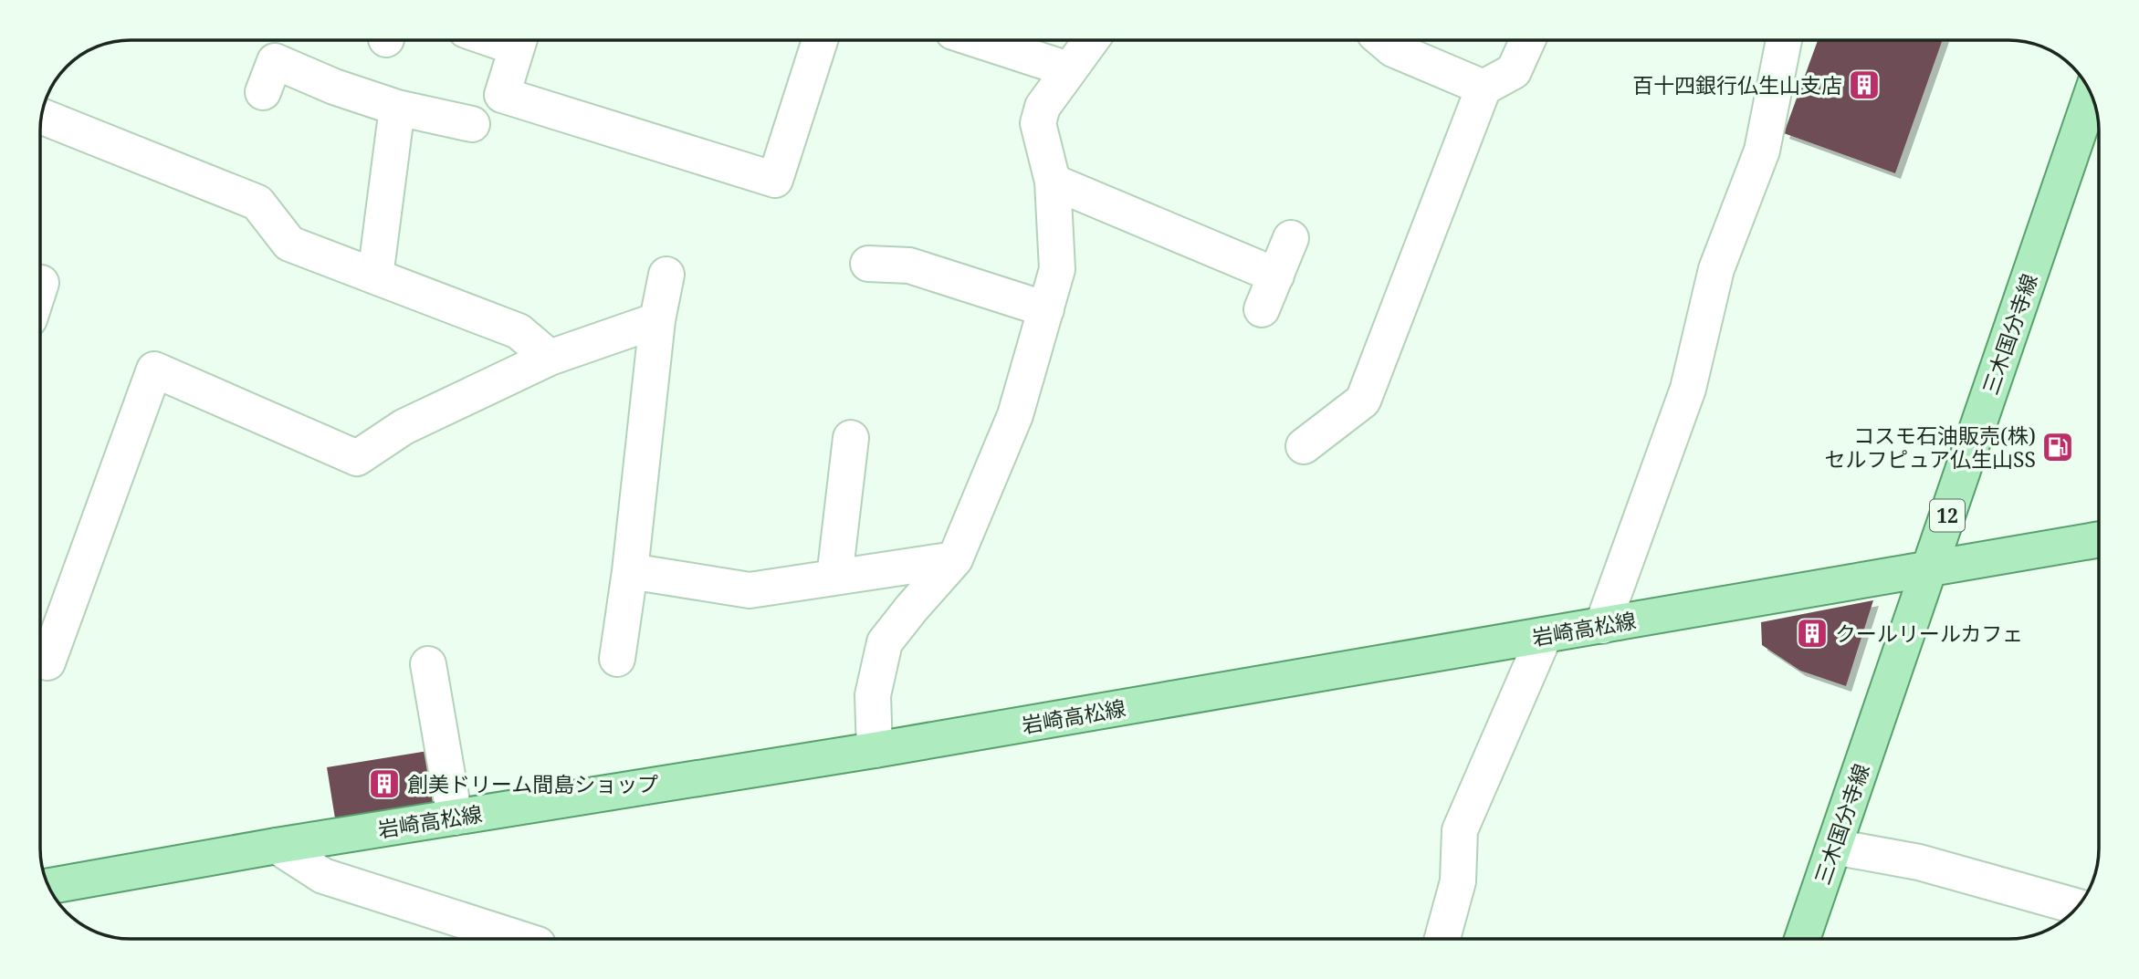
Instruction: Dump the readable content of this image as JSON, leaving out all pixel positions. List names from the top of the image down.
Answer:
{
  "streets": {
    "main road": ["三木国分寺線", "12", "岩崎高松線"]
  },
  "crossings": [
    ["三木国分寺線", "岩崎高松線"]
  ],
  "places": {
    "building": ["百十四銀行仏生山支店", "クールリールカフェ", "創美ドリーム間島ショップ"],
    "fuel station": ["コスモ石油販売(株) セルフピュア仏生山SS"]
  }
}
